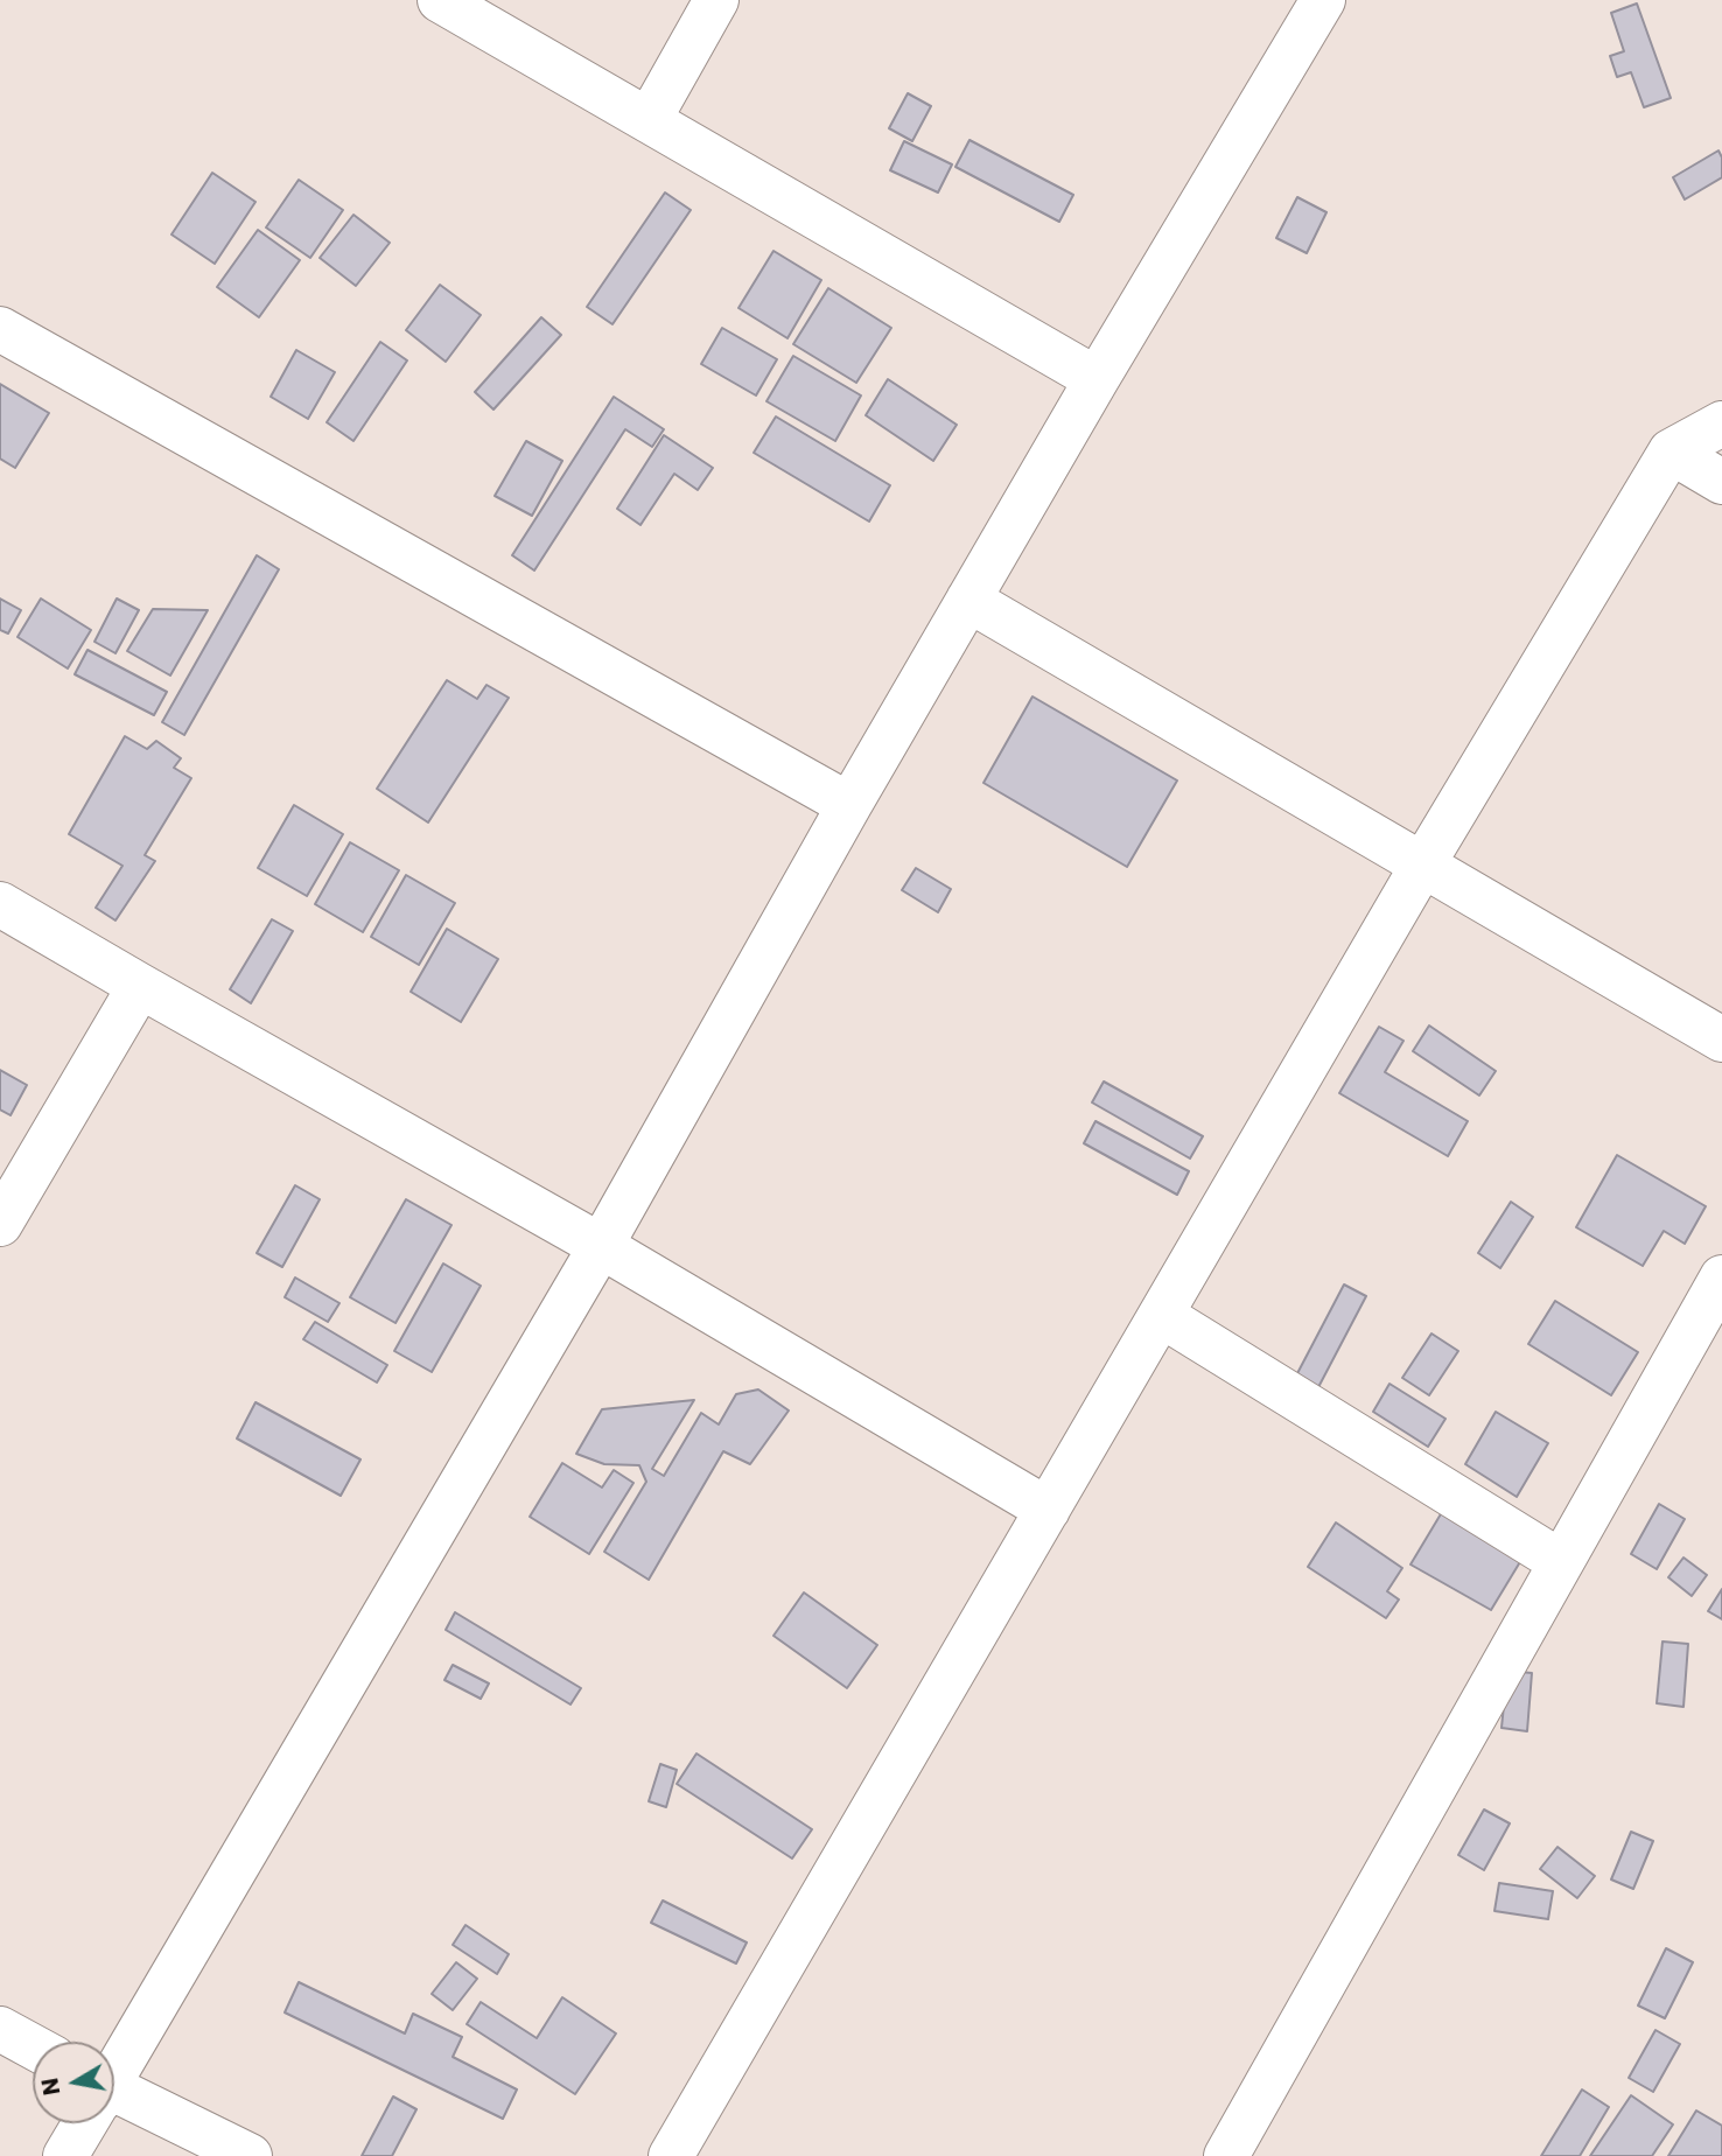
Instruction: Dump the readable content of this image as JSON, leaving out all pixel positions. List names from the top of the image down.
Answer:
{
  "north": "left"
}
